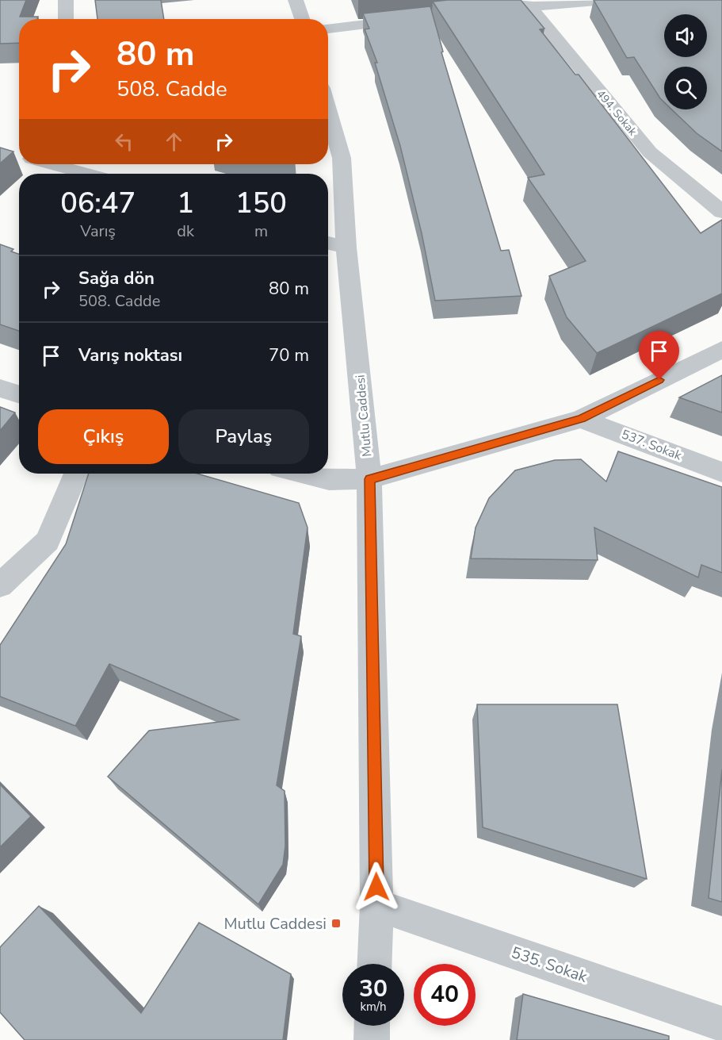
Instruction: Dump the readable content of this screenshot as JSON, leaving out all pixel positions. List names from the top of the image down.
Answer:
{
  "streets": {
    "street": [
      "494. Sokak",
      "Mutlu Caddesi",
      "537. Sokak",
      "535. Sokak"
    ]
  },
  "crossings": [
    ["Mutlu Caddesi", "535. Sokak"]
  ],
  "places": {
    "transit": ["Mutlu Caddesi"]
  },
  "page": {
    "turn": ["80 m", "508. Cadde"],
    "eta": [
      "06:47",
      "Varış",
      "1",
      "dk",
      "150",
      "m"
    ],
    "list": [
      {
        "name": "Sağa dön",
        "note": "508. Cadde",
        "value": "80 m"
      },
      {
        "name": "Varış noktası",
        "value": "70 m"
      }
    ],
    "buttons": ["Çıkış", "Paylaş"],
    "speed": "30 km/h",
    "limit": "40"
  }
}
